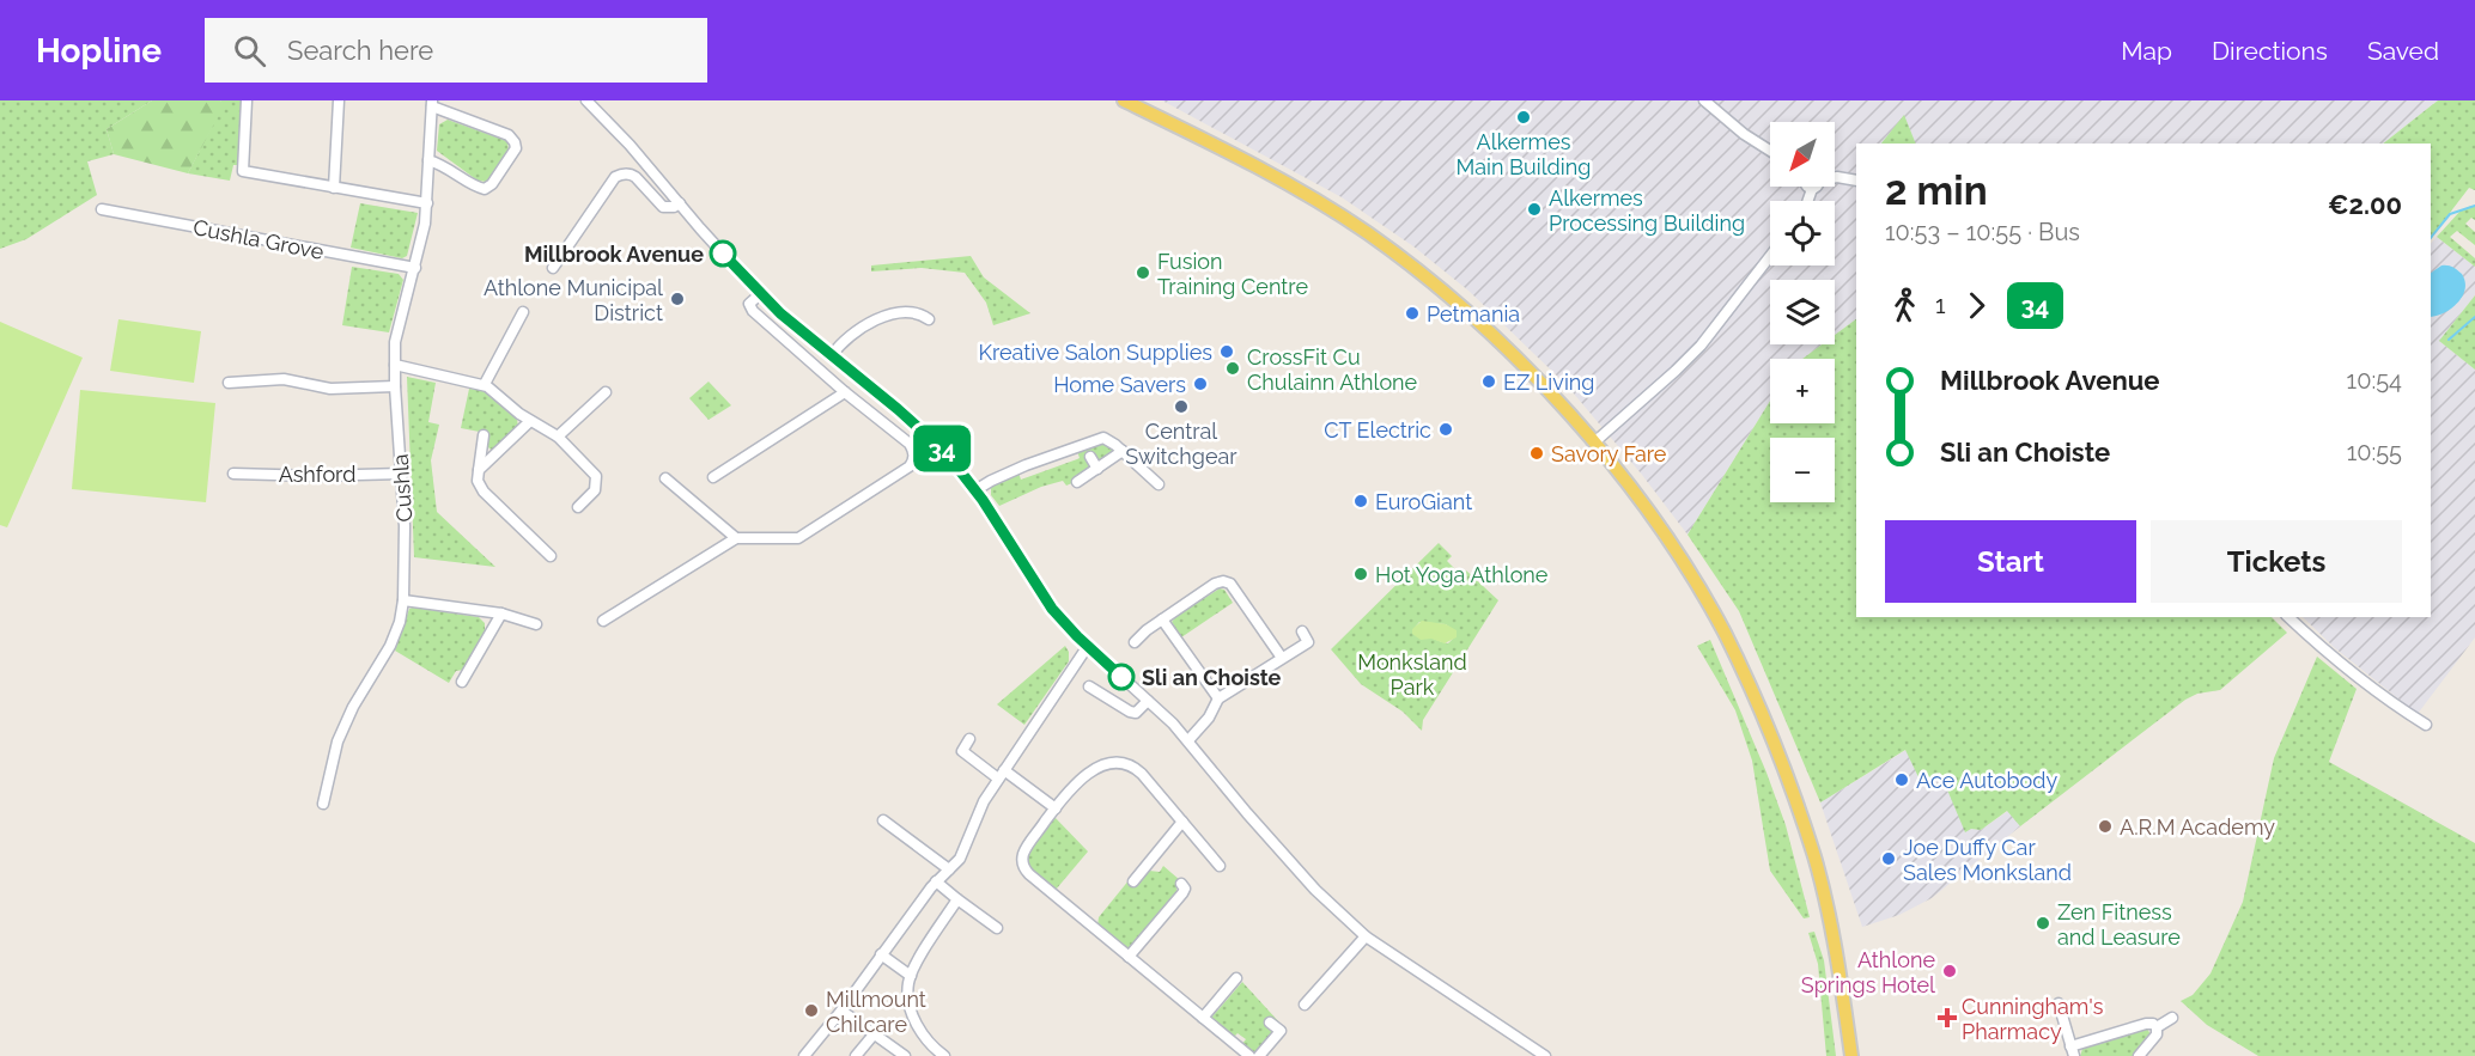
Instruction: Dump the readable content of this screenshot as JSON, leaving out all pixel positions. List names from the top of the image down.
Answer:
{
  "streets": {
    "street": ["Cushla Grove", "Ashford", "Cushla"]
  },
  "crossings": [
    ["Cushla Grove", "Cushla"],
    ["Ashford", "Cushla"]
  ],
  "parks": ["Monksland Park"],
  "places": {
    "other": [
      "Alkermes Main Building",
      "Alkermes Processing Building",
      "Millbrook Avenue",
      "Fusion Training Centre",
      "Athlone Municipal District",
      "Petmania",
      "Kreative Salon Supplies",
      "CrossFit Cu Chulainn Athlone",
      "EZ Living",
      "Home Savers",
      "Central Switchgear",
      "CT Electric",
      "Savory Fare",
      "EuroGiant",
      "Hot Yoga Athlone",
      "Sli an Choiste",
      "Ace Autobody",
      "A.R.M Academy",
      "Joe Duffy Car Sales Monksland",
      "Zen Fitness and Leasure",
      "Athlone Springs Hotel",
      "Millmount Chilcare"
    ],
    "health": ["Cunningham's Pharmacy"]
  },
  "lines": ["bus line 34"],
  "north": "bottom left",
  "page": {
    "header": "Hopline",
    "search": "Search here",
    "nav": ["Map", "Directions", "Saved"],
    "on_map": "34",
    "map_buttons": ["+", "−"],
    "heading": ["2 min", "10:53 – 10:55 · Bus", "€2.00"],
    "legs": ["1", "34"],
    "list": [
      {
        "name": "Millbrook Avenue",
        "value": "10:54"
      },
      {
        "name": "Sli an Choiste",
        "value": "10:55"
      }
    ],
    "buttons": ["Start", "Tickets"]
  }
}
